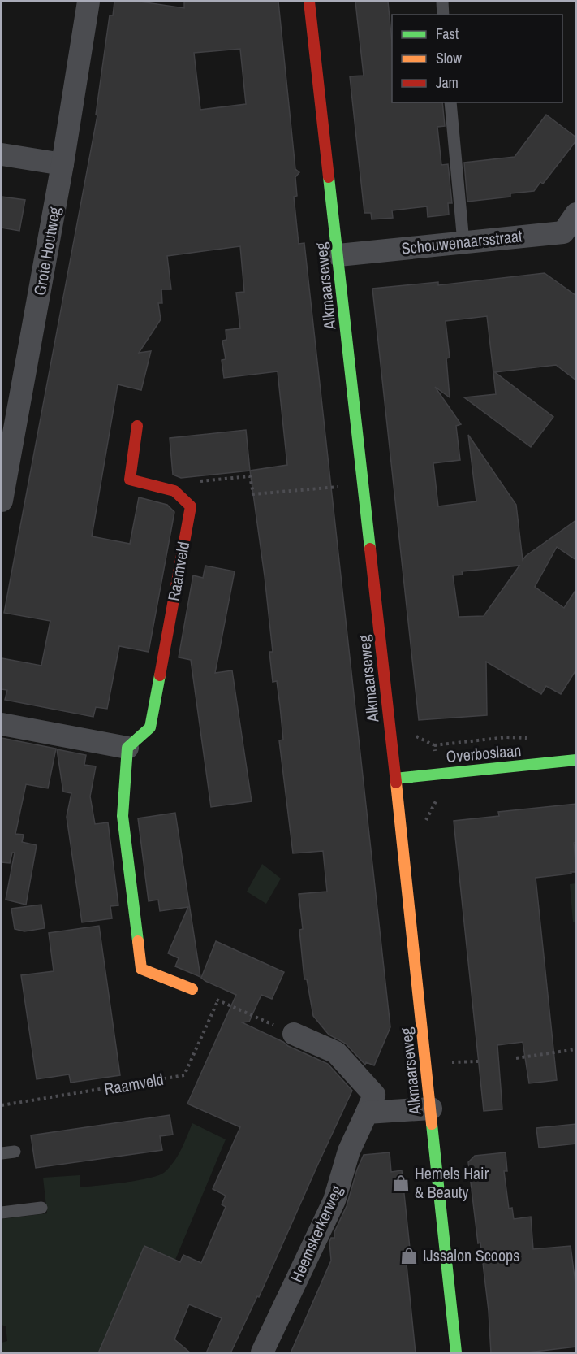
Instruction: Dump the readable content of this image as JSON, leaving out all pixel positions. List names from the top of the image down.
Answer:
{
  "streets": {
    "street": [
      "Schouwenaarsstraat",
      "Grote Houtweg",
      "Alkmaarseweg",
      "Raamveld",
      "Overboslaan",
      "Heemskerkerweg"
    ]
  },
  "crossings": [
    ["Schouwenaarsstraat", "Alkmaarseweg"],
    ["Alkmaarseweg", "Overboslaan"]
  ],
  "places": {
    "shop": ["Hemels Hair & Beauty", "IJssalon Scoops"]
  },
  "legend": ["Fast", "Slow", "Jam"]
}
